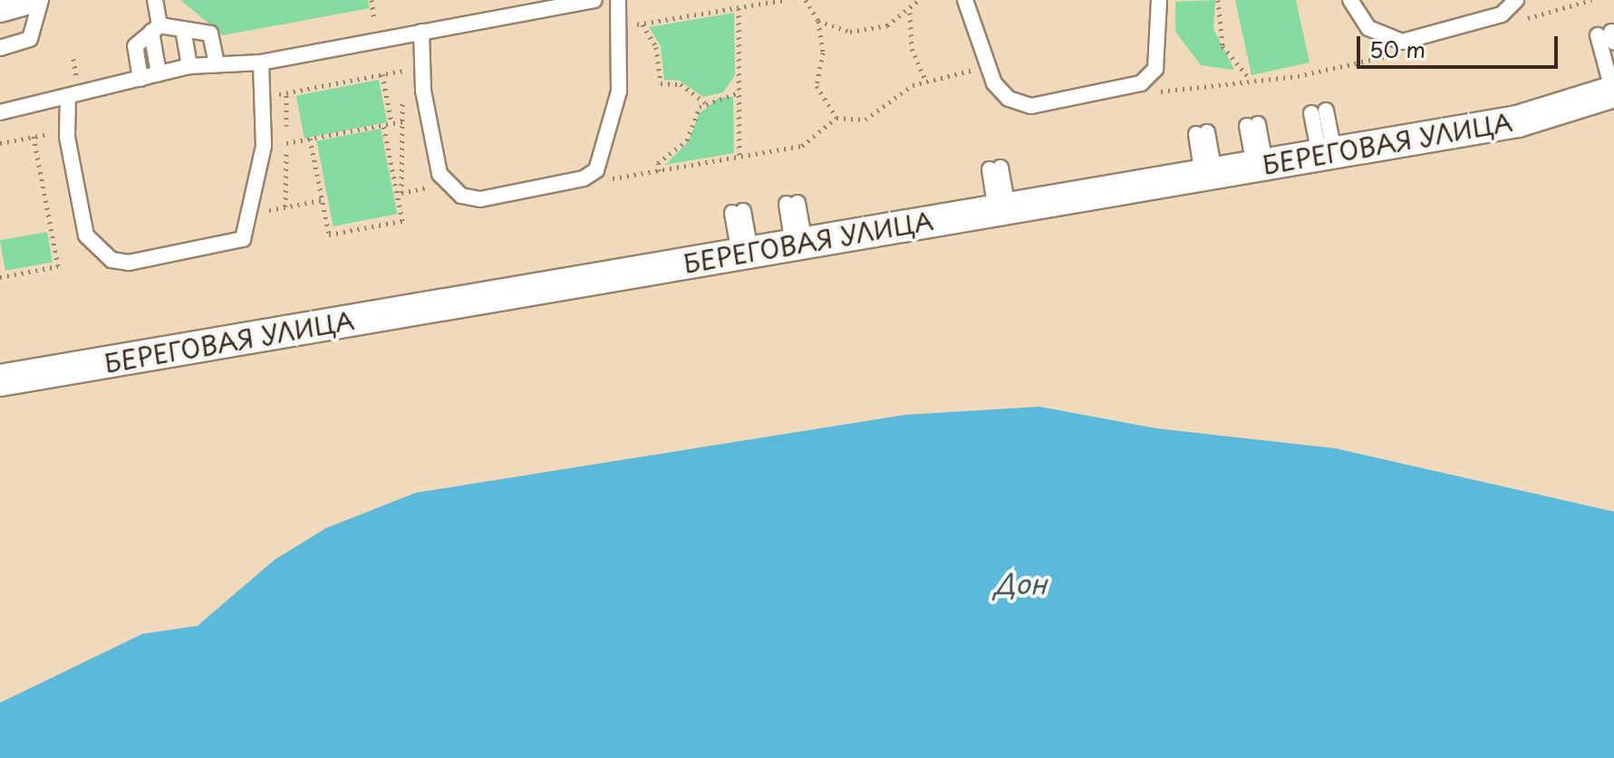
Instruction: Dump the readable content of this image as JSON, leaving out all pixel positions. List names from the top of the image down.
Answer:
{
  "streets": {
    "street": ["БЕРЕГОВАЯ УЛИЦА"]
  },
  "water": ["Дон"],
  "scale_bar": "50 m"
}
